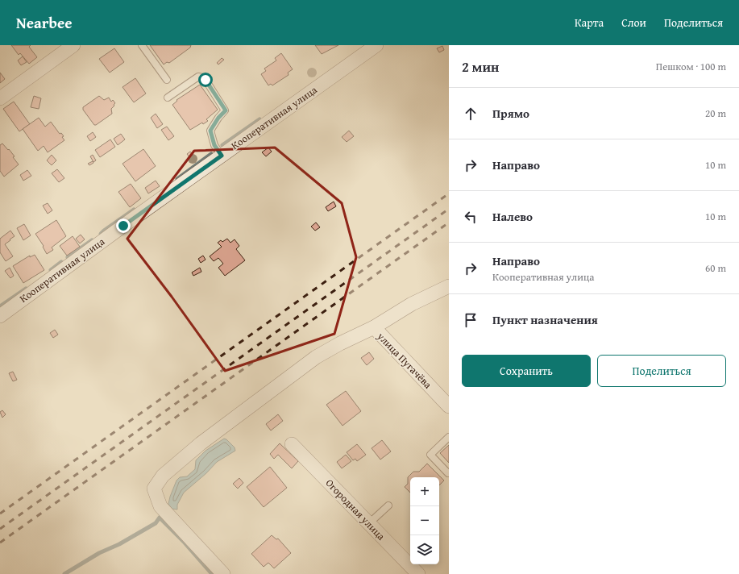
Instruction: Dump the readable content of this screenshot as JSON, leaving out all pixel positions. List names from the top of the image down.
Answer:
{
  "streets": {
    "street": ["Кооперативная улица", "улица Пугачёва", "Огородная улица"]
  },
  "page": {
    "header": "Nearbee",
    "nav": ["Карта", "Слои", "Поделиться"],
    "heading": ["2 мин", "Пешком · 100 m"],
    "list": [
      ["Прямо", "20 m"],
      ["Направо", "10 m"],
      ["Налево", "10 m"],
      ["Направо", "Кооперативная улица", "60 m"],
      "Пункт назначения"
    ],
    "buttons": ["Сохранить", "Поделиться"],
    "map_buttons": ["+", "−"]
  }
}
